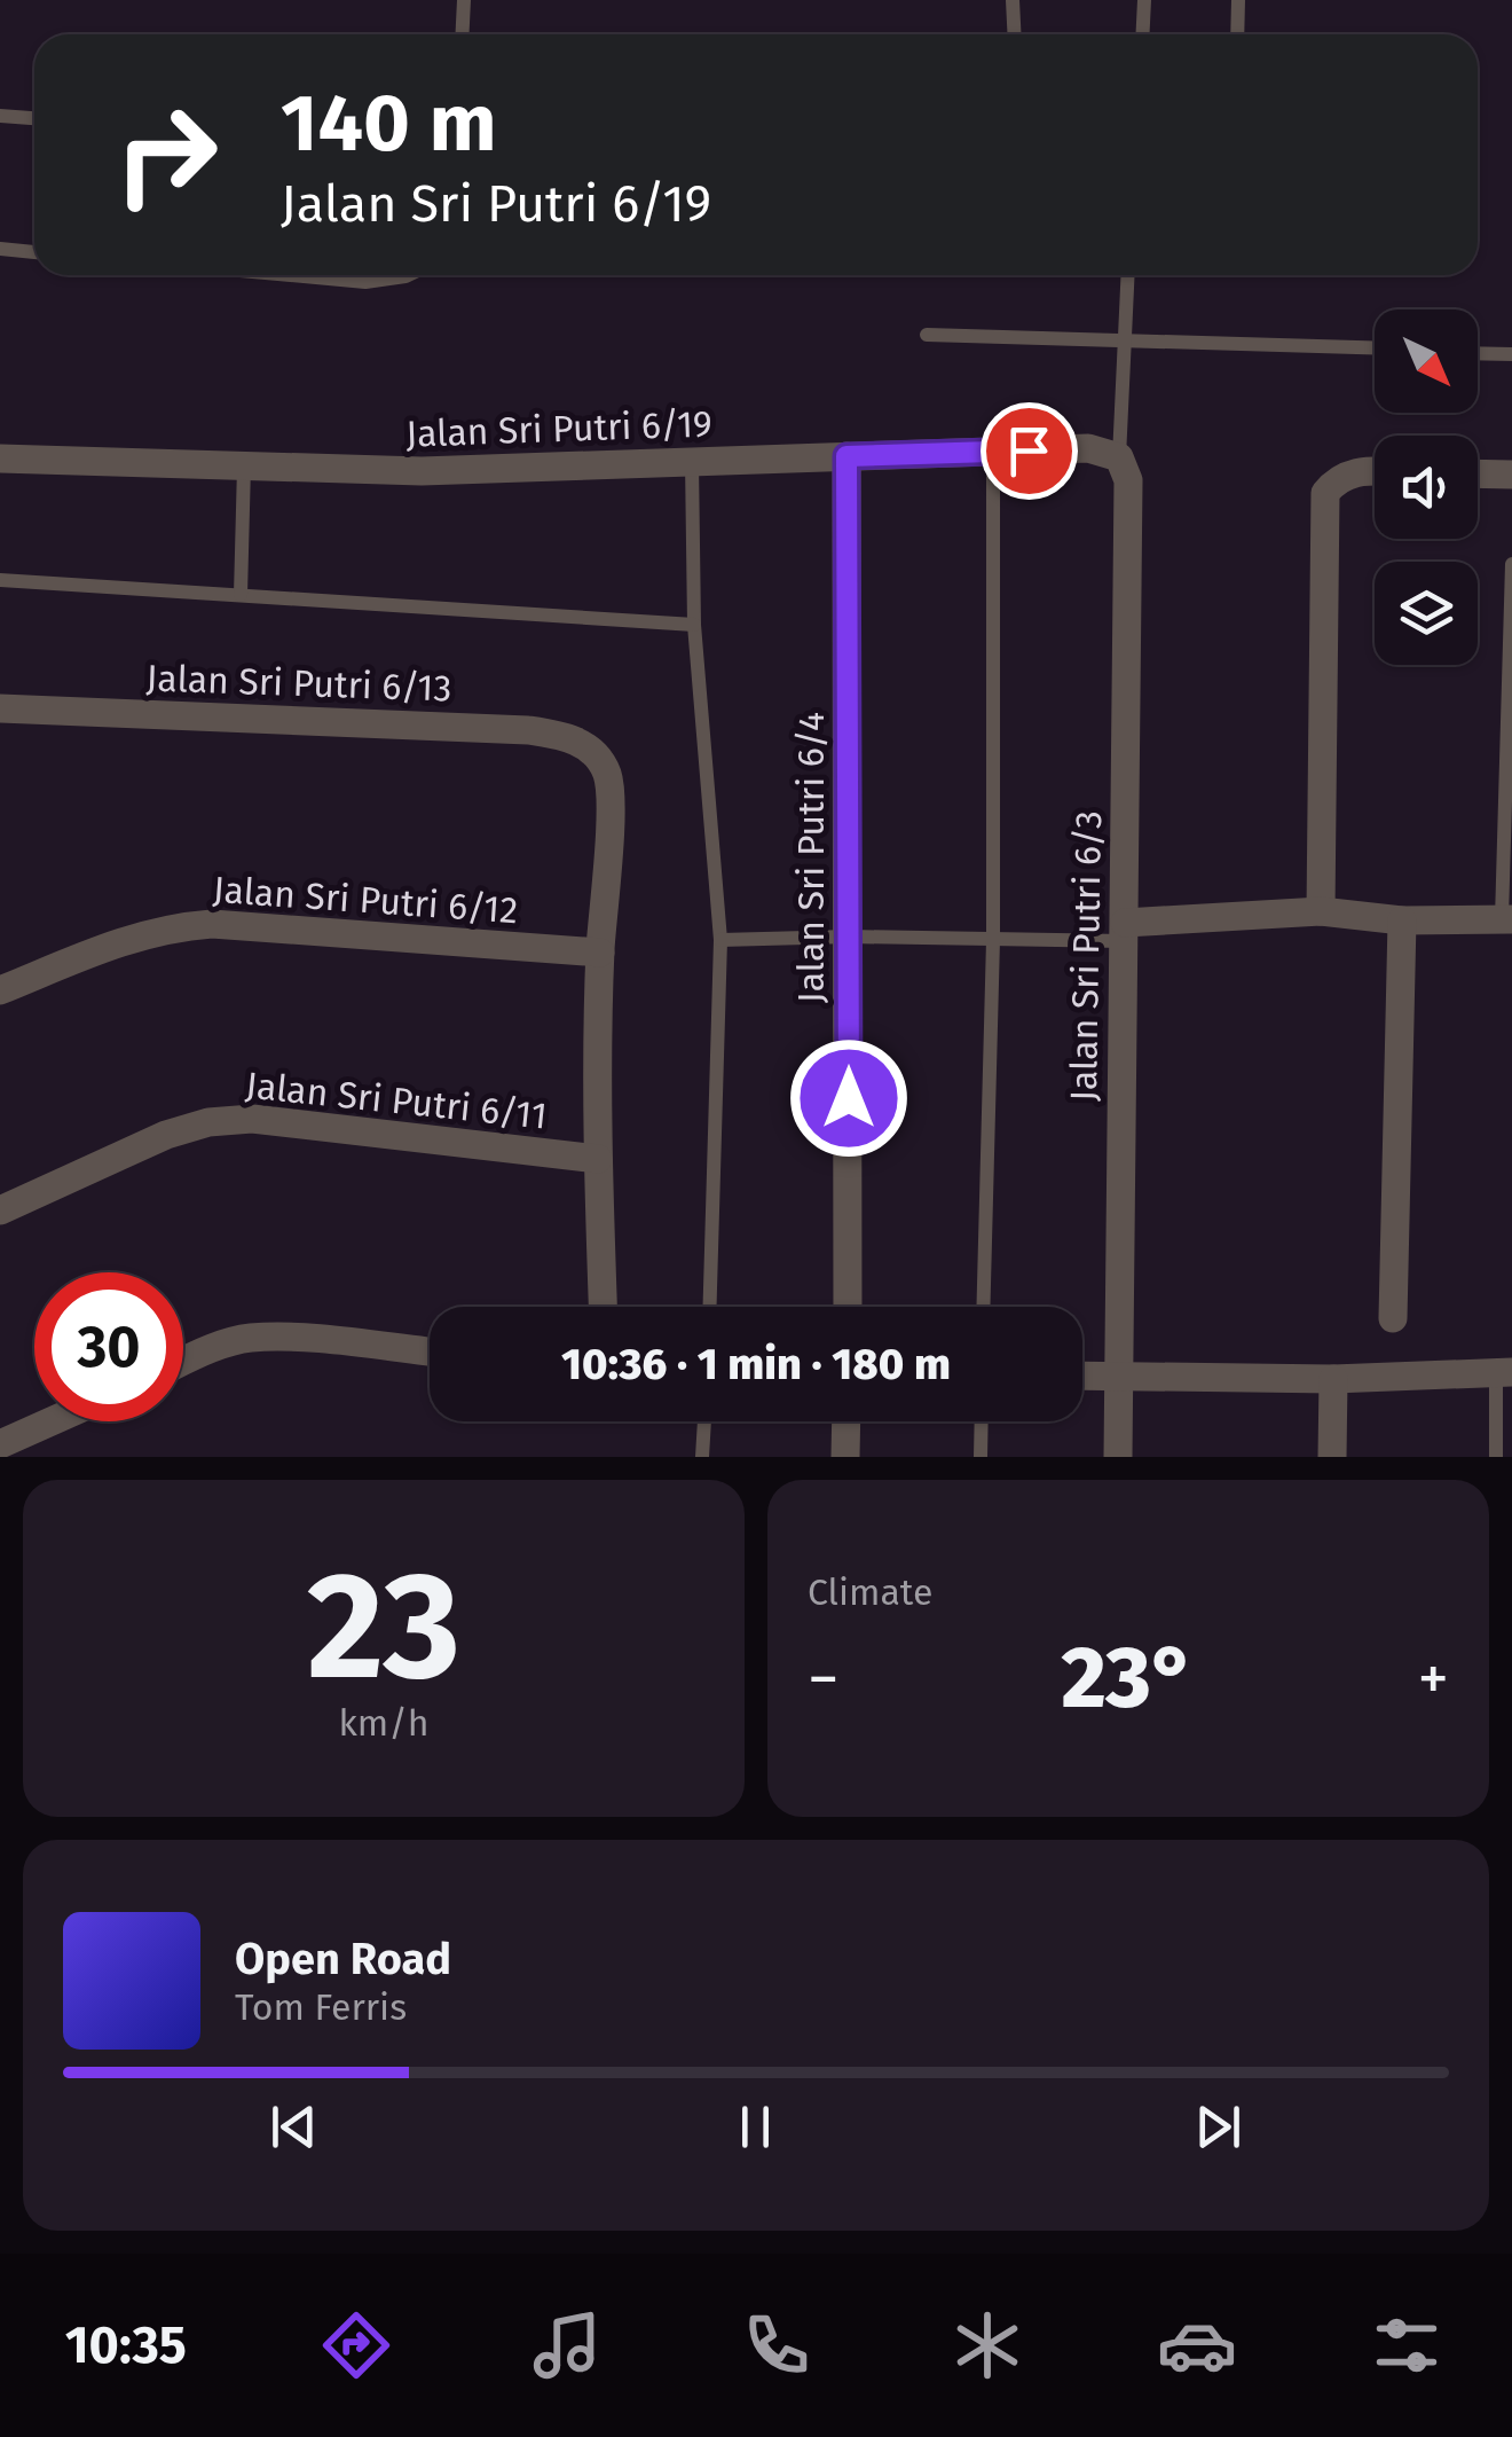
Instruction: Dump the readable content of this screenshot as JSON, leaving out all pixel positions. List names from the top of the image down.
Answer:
{
  "streets": {
    "street": [
      "Jalan Sri Putri 6/19",
      "Jalan Sri Putri 6/13",
      "Jalan Sri Putri 6/4",
      "Jalan Sri Putri 6/12",
      "Jalan Sri Putri 6/3",
      "Jalan Sri Putri 6/11"
    ]
  },
  "crossings": [
    ["Jalan Sri Putri 6/19", "Jalan Sri Putri 6/4"],
    ["Jalan Sri Putri 6/19", "Jalan Sri Putri 6/3"],
    ["Jalan Sri Putri 6/13", "Jalan Sri Putri 6/12"]
  ],
  "north": "bottom right",
  "page": {
    "turn": ["140 m", "Jalan Sri Putri 6/19"],
    "limit": "30",
    "trip": "10:36 · 1 min · 180 m",
    "tile": [
      ["23", "km/h"],
      "Climate"
    ],
    "heat": ["−", "23°", "+"],
    "song": ["Open Road", "Tom Ferris"],
    "tabs": "10:35"
  }
}
